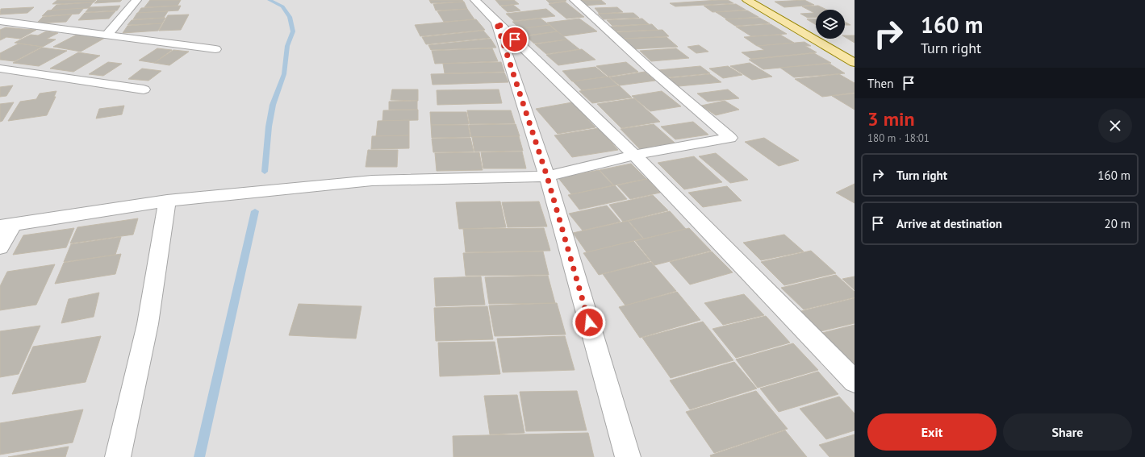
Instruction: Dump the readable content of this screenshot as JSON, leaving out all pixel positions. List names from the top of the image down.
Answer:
{
  "page": {
    "turn": ["160 m", "Turn right"],
    "then": "Then",
    "heading": ["3 min", "180 m · 18:01"],
    "list": [
      {
        "name": "Turn right",
        "value": "160 m"
      },
      {
        "name": "Arrive at destination",
        "value": "20 m"
      }
    ],
    "buttons": ["Exit", "Share"]
  }
}
